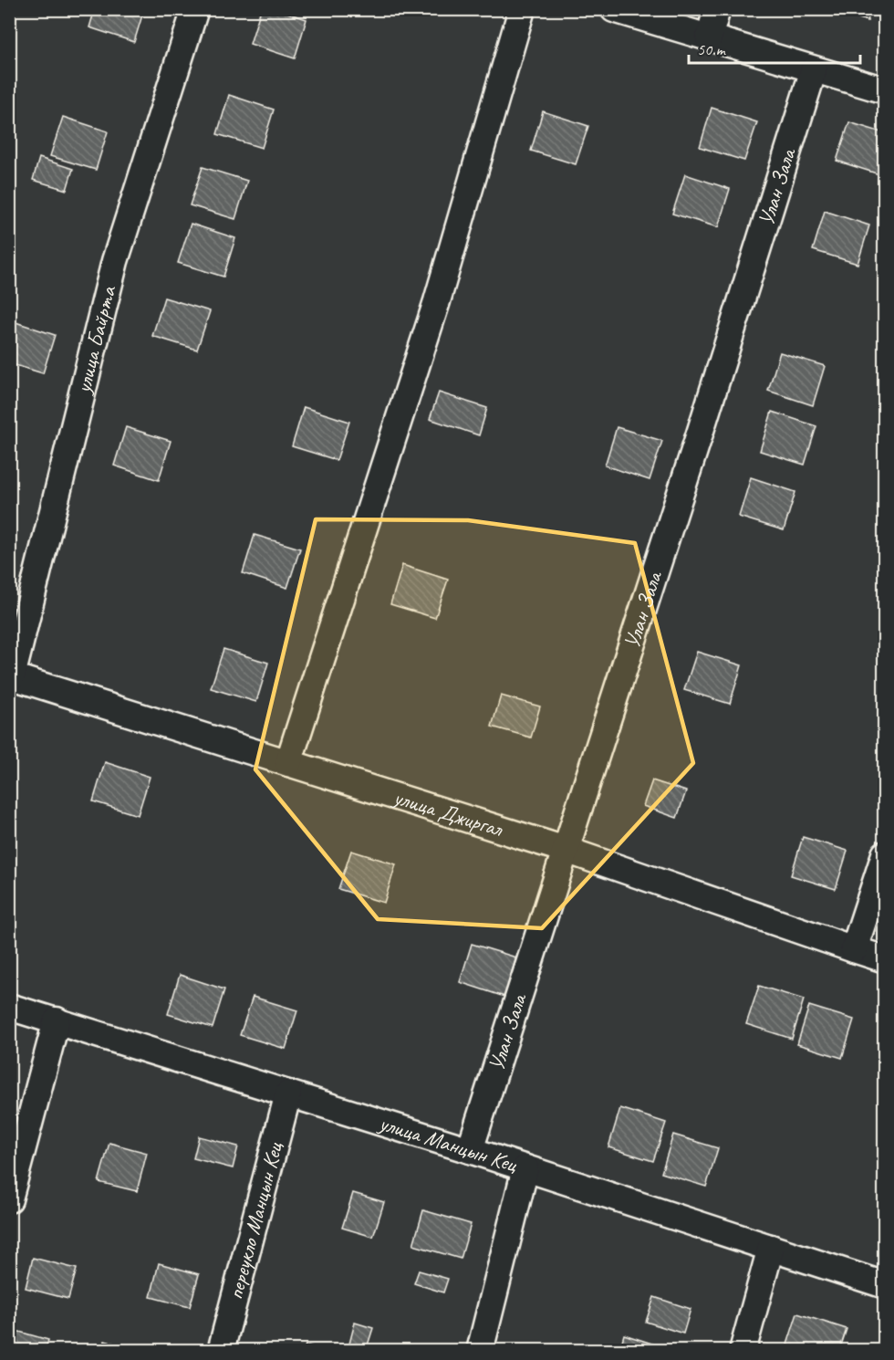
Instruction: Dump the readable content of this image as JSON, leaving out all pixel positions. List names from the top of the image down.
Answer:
{
  "streets": {
    "street": [
      "Улан Зала",
      "улица Байрта",
      "улица Джиргал",
      "улица Манцын Кец",
      "переукло Манцын Кец"
    ]
  },
  "crossings": [
    ["Улан Зала", "улица Джиргал"],
    ["Улан Зала", "улица Манцын Кец"],
    ["улица Байрта", "улица Джиргал"],
    ["улица Манцын Кец", "переукло Манцын Кец"]
  ],
  "scale_bar": "50 m"
}
